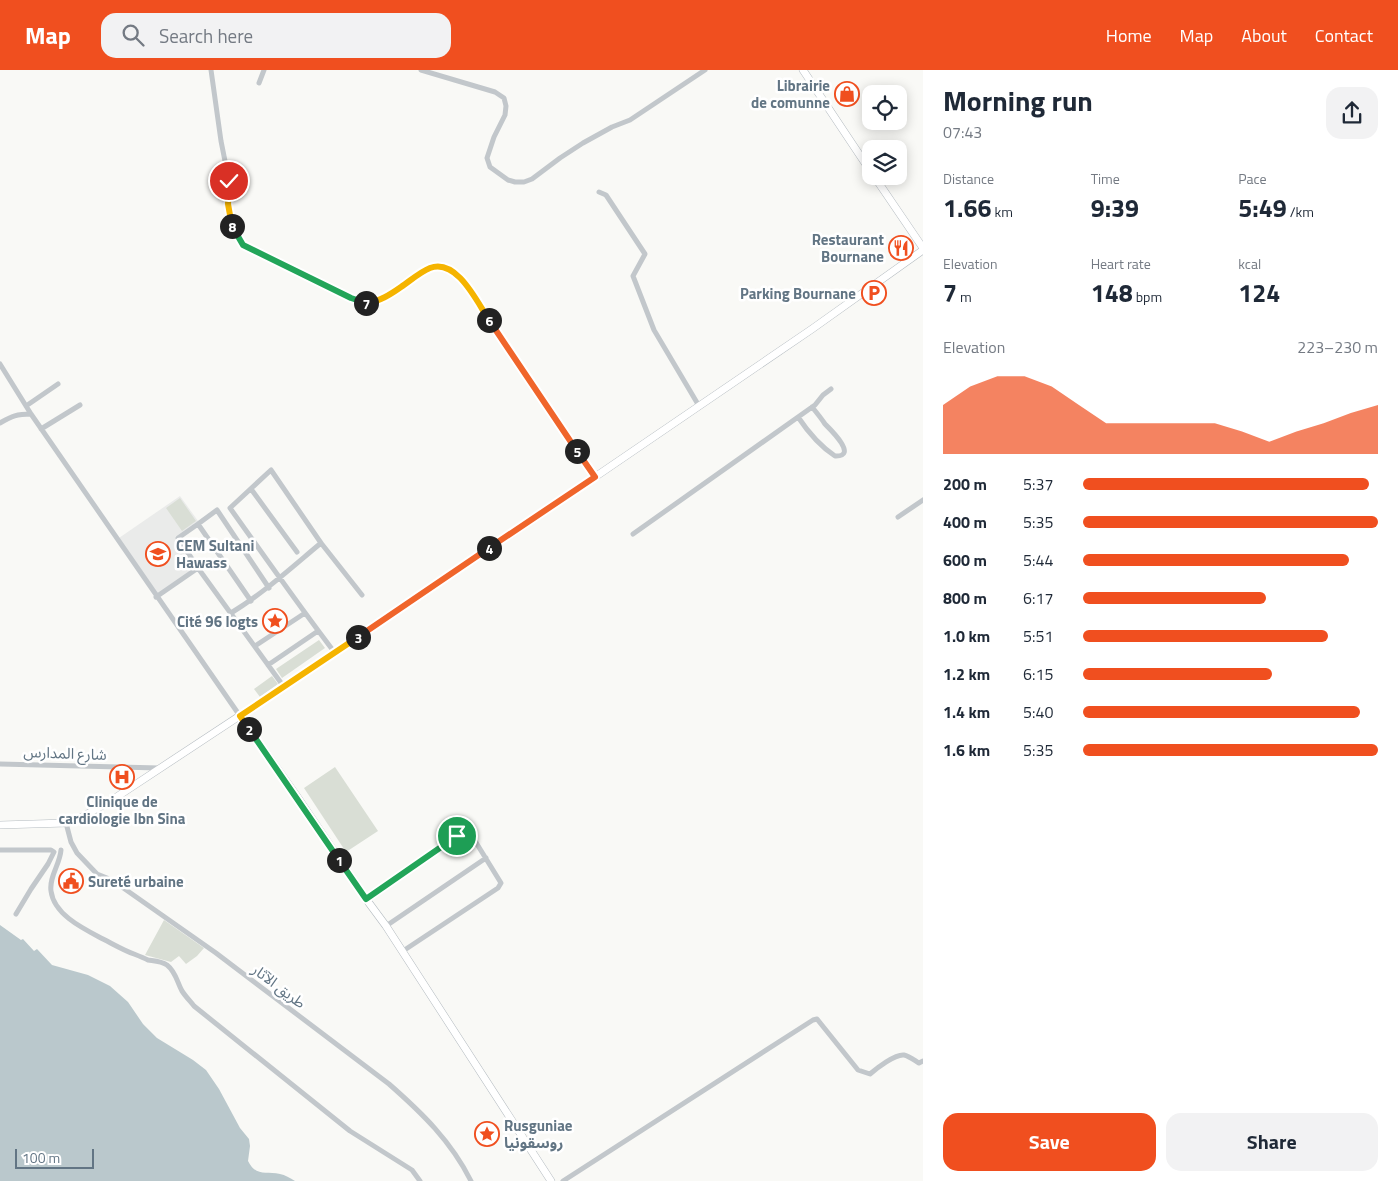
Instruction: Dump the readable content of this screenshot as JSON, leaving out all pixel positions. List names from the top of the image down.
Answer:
{
  "streets": {
    "street": ["شارع المدارس", "طريق الآثار"]
  },
  "places": {
    "shop": ["Librairie de comunne"],
    "restaurant": ["Restaurant Bournane"],
    "parking": ["Parking Bournane"],
    "school or university": ["CEM Sultani Hawass"],
    "place": ["Cité 96 logts", "Rusguniae روسقونيا"],
    "hospital": ["Clinique de cardiologie Ibn Sina"],
    "public building": ["Sureté urbaine"]
  },
  "scale_bar": "100 m",
  "page": {
    "header": "Map",
    "search": "Search here",
    "nav": [
      "Home",
      "Map",
      "About",
      "Contact"
    ],
    "heading": ["Morning run", "07:43"],
    "stats": [
      ["Distance", "1.66 km"],
      ["Time", "9:39"],
      ["Pace", "5:49 /km"],
      ["Elevation", "7 m"],
      ["Heart rate", "148 bpm"],
      ["kcal", "124"]
    ],
    "pins": [
      "8",
      "7",
      "6",
      "5",
      "4",
      "3",
      "2",
      "1"
    ],
    "chart": ["Elevation", "223–230 m"],
    "list": [
      {
        "name": "200 m",
        "note": "5:37"
      },
      {
        "name": "400 m",
        "note": "5:35"
      },
      {
        "name": "600 m",
        "note": "5:44"
      },
      {
        "name": "800 m",
        "note": "6:17"
      },
      {
        "name": "1.0 km",
        "note": "5:51"
      },
      {
        "name": "1.2 km",
        "note": "6:15"
      },
      {
        "name": "1.4 km",
        "note": "5:40"
      },
      {
        "name": "1.6 km",
        "note": "5:35"
      }
    ],
    "buttons": ["Save", "Share"],
    "scale": "100 m"
  }
}
